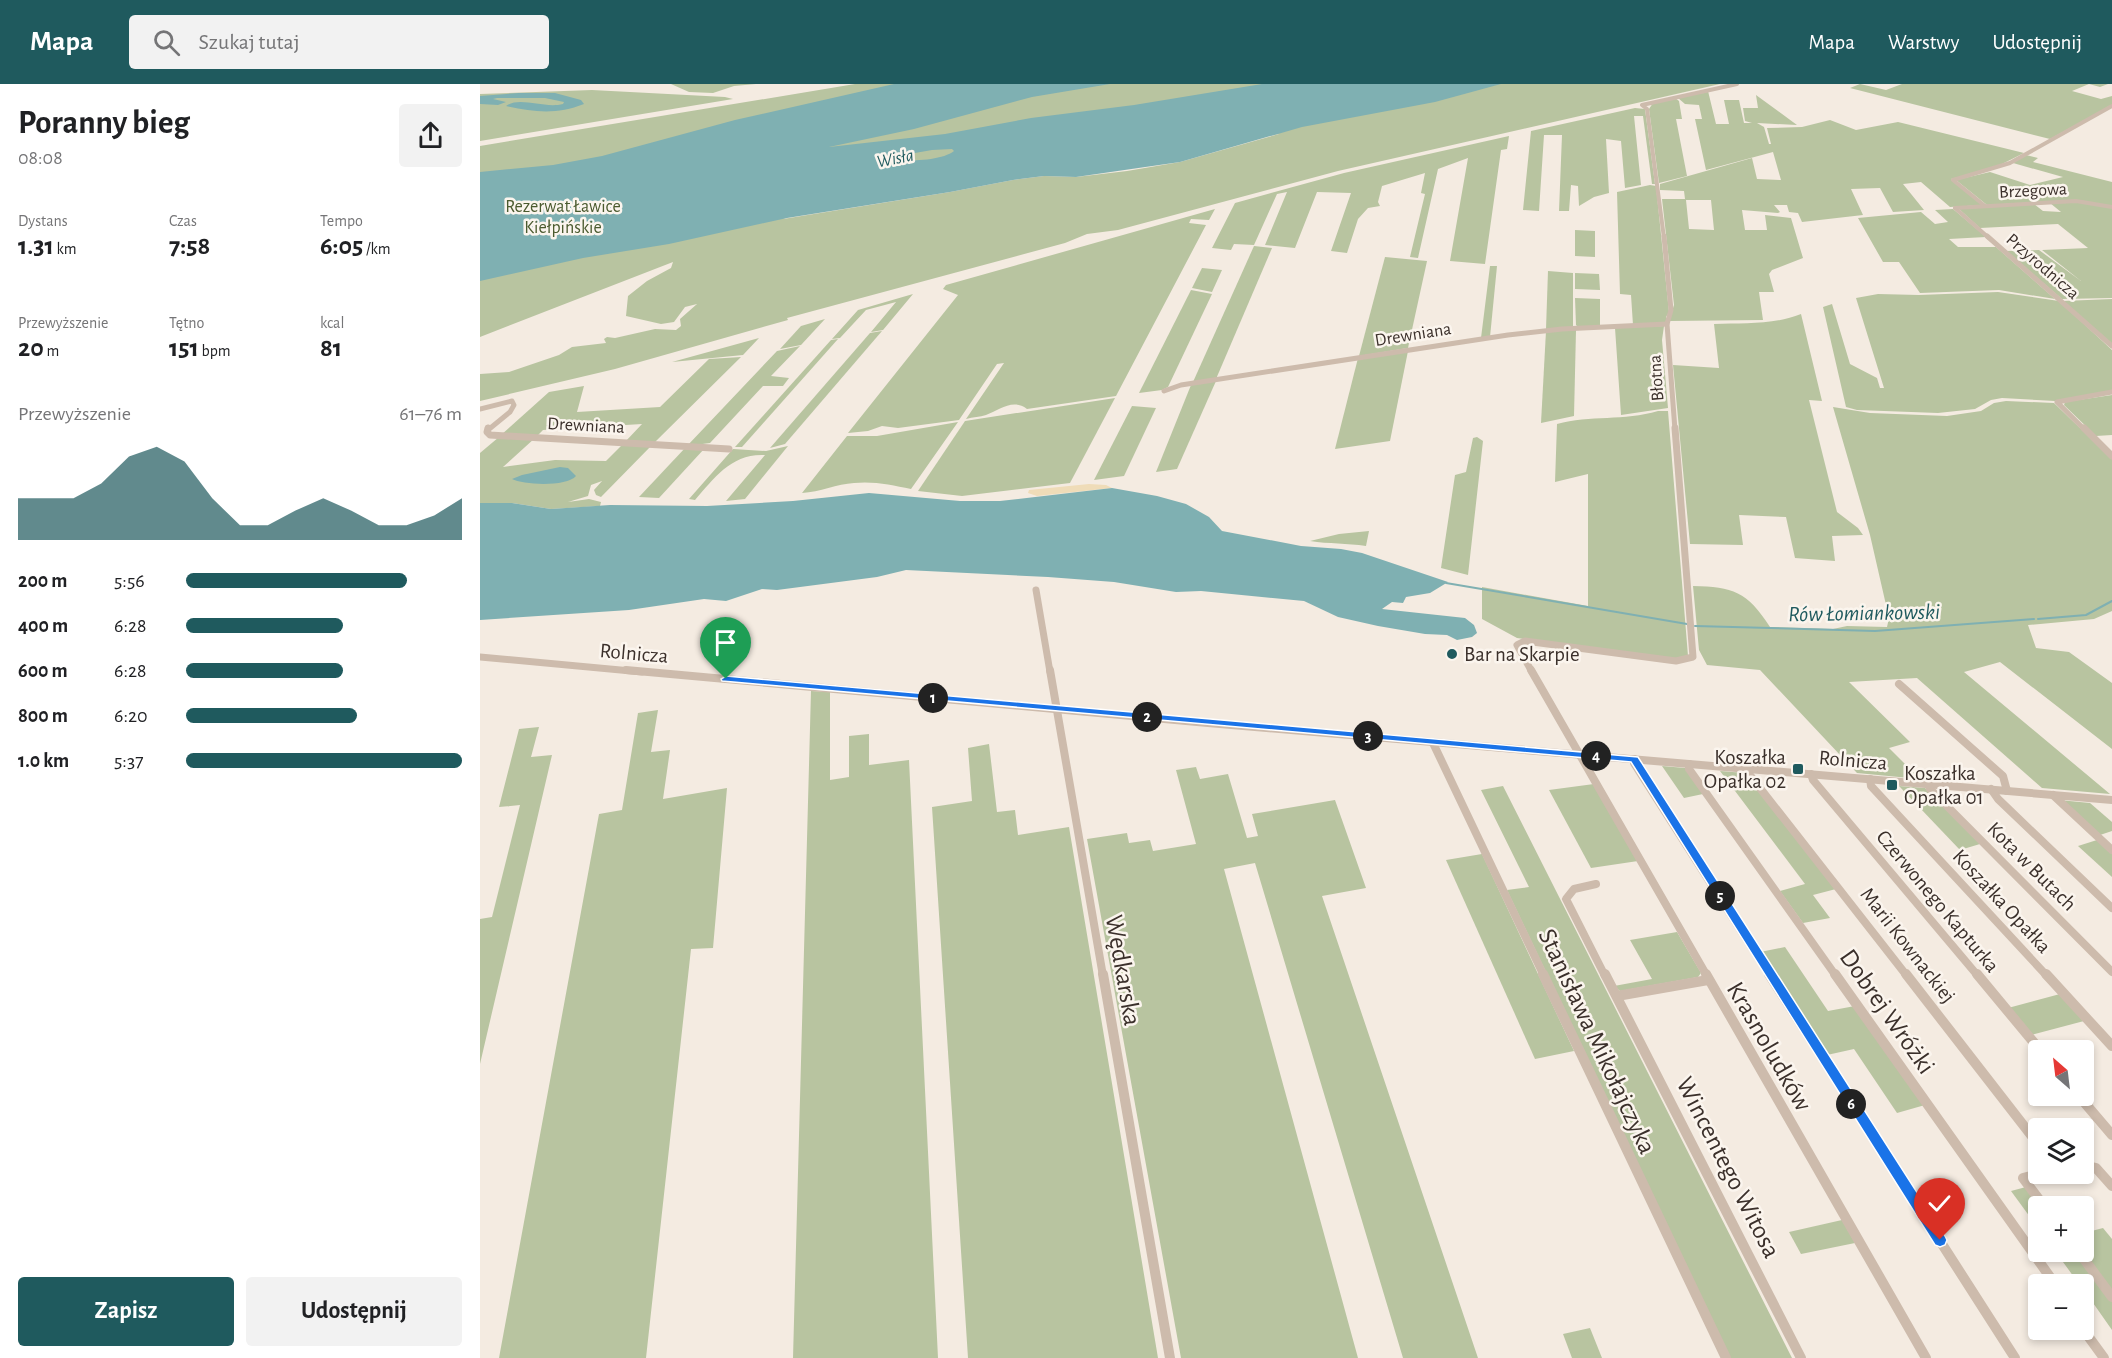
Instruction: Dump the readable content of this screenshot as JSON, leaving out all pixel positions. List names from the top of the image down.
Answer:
{
  "streets": {
    "street": [
      "Brzegowa",
      "Przyrodnicza",
      "Drewniana",
      "Błotna",
      "Rolnicza",
      "Kota w Butach",
      "Czerwonego Kapturka",
      "Koszałka Opałka",
      "Marii Kownackiej",
      "Wędkarska",
      "Dobrej Wróżki",
      "Stanisława Mikołajczyka",
      "Krasnoludków",
      "Wincentego Witosa"
    ]
  },
  "crossings": [
    ["Brzegowa", "Przyrodnicza"],
    ["Drewniana", "Błotna"],
    ["Błotna", "Krasnoludków"],
    ["Rolnicza", "Kota w Butach"],
    ["Rolnicza", "Czerwonego Kapturka"],
    ["Rolnicza", "Koszałka Opałka"],
    ["Rolnicza", "Marii Kownackiej"],
    ["Rolnicza", "Wędkarska"],
    ["Rolnicza", "Dobrej Wróżki"],
    ["Rolnicza", "Stanisława Mikołajczyka"],
    ["Rolnicza", "Krasnoludków"]
  ],
  "water": ["Wisła", "Rów Łomiankowski"],
  "parks": ["Rezerwat Ławice Kiełpińskie"],
  "places": {
    "other": ["Bar na Skarpie"],
    "transit": ["Koszałka Opałka 02", "Koszałka Opałka 01"]
  },
  "north": "top left",
  "page": {
    "header": "Mapa",
    "search": "Szukaj tutaj",
    "nav": ["Mapa", "Warstwy", "Udostępnij"],
    "heading": ["Poranny bieg", "08:08"],
    "stats": [
      ["Dystans", "1.31 km"],
      ["Czas", "7:58"],
      ["Tempo", "6:05 /km"],
      ["Przewyższenie", "20 m"],
      ["Tętno", "151 bpm"],
      ["kcal", "81"]
    ],
    "chart": ["Przewyższenie", "61–76 m"],
    "list": [
      {
        "name": "200 m",
        "note": "5:56"
      },
      {
        "name": "400 m",
        "note": "6:28"
      },
      {
        "name": "600 m",
        "note": "6:28"
      },
      {
        "name": "800 m",
        "note": "6:20"
      },
      {
        "name": "1.0 km",
        "note": "5:37"
      }
    ],
    "pins": [
      "1",
      "2",
      "3",
      "4",
      "5",
      "6"
    ],
    "map_buttons": ["+", "−"],
    "buttons": ["Zapisz", "Udostępnij"]
  }
}
